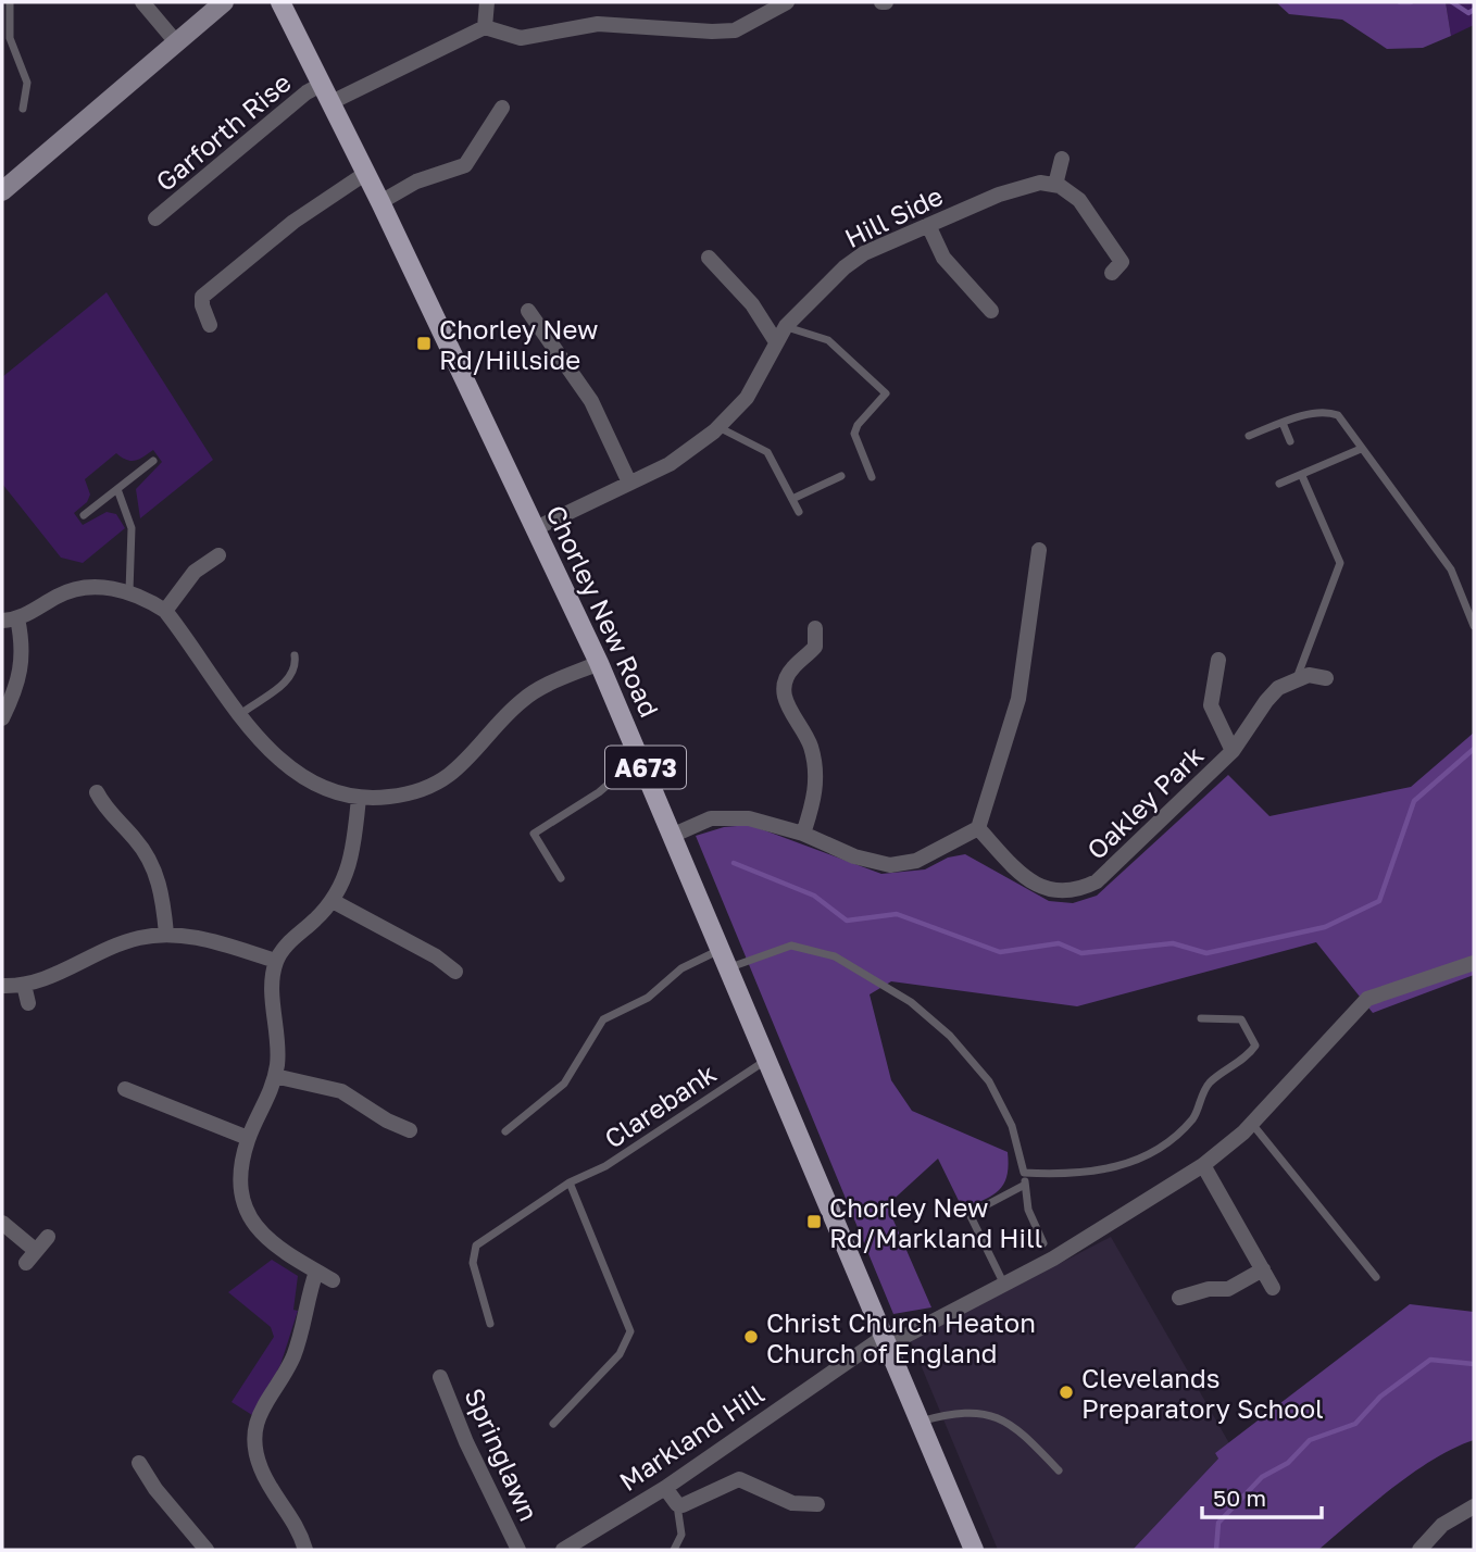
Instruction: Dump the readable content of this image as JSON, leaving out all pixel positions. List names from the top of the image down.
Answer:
{
  "streets": {
    "main road": ["Chorley New Road", "A673"],
    "street": [
      "Garforth Rise",
      "Hill Side",
      "Oakley Park",
      "Markland Hill",
      "Springlawn"
    ],
    "lane": ["Clarebank"]
  },
  "crossings": [
    ["Garforth Rise", "Chorley New Road"],
    ["Hill Side", "Chorley New Road"],
    ["Chorley New Road", "Clarebank"],
    ["Chorley New Road", "Markland Hill"]
  ],
  "places": {
    "transit": ["Chorley New Rd/Hillside", "Chorley New Rd/Markland Hill"],
    "other": ["Christ Church Heaton Church of England", "Clevelands Preparatory School"]
  },
  "scale_bar": "50 m"
}
